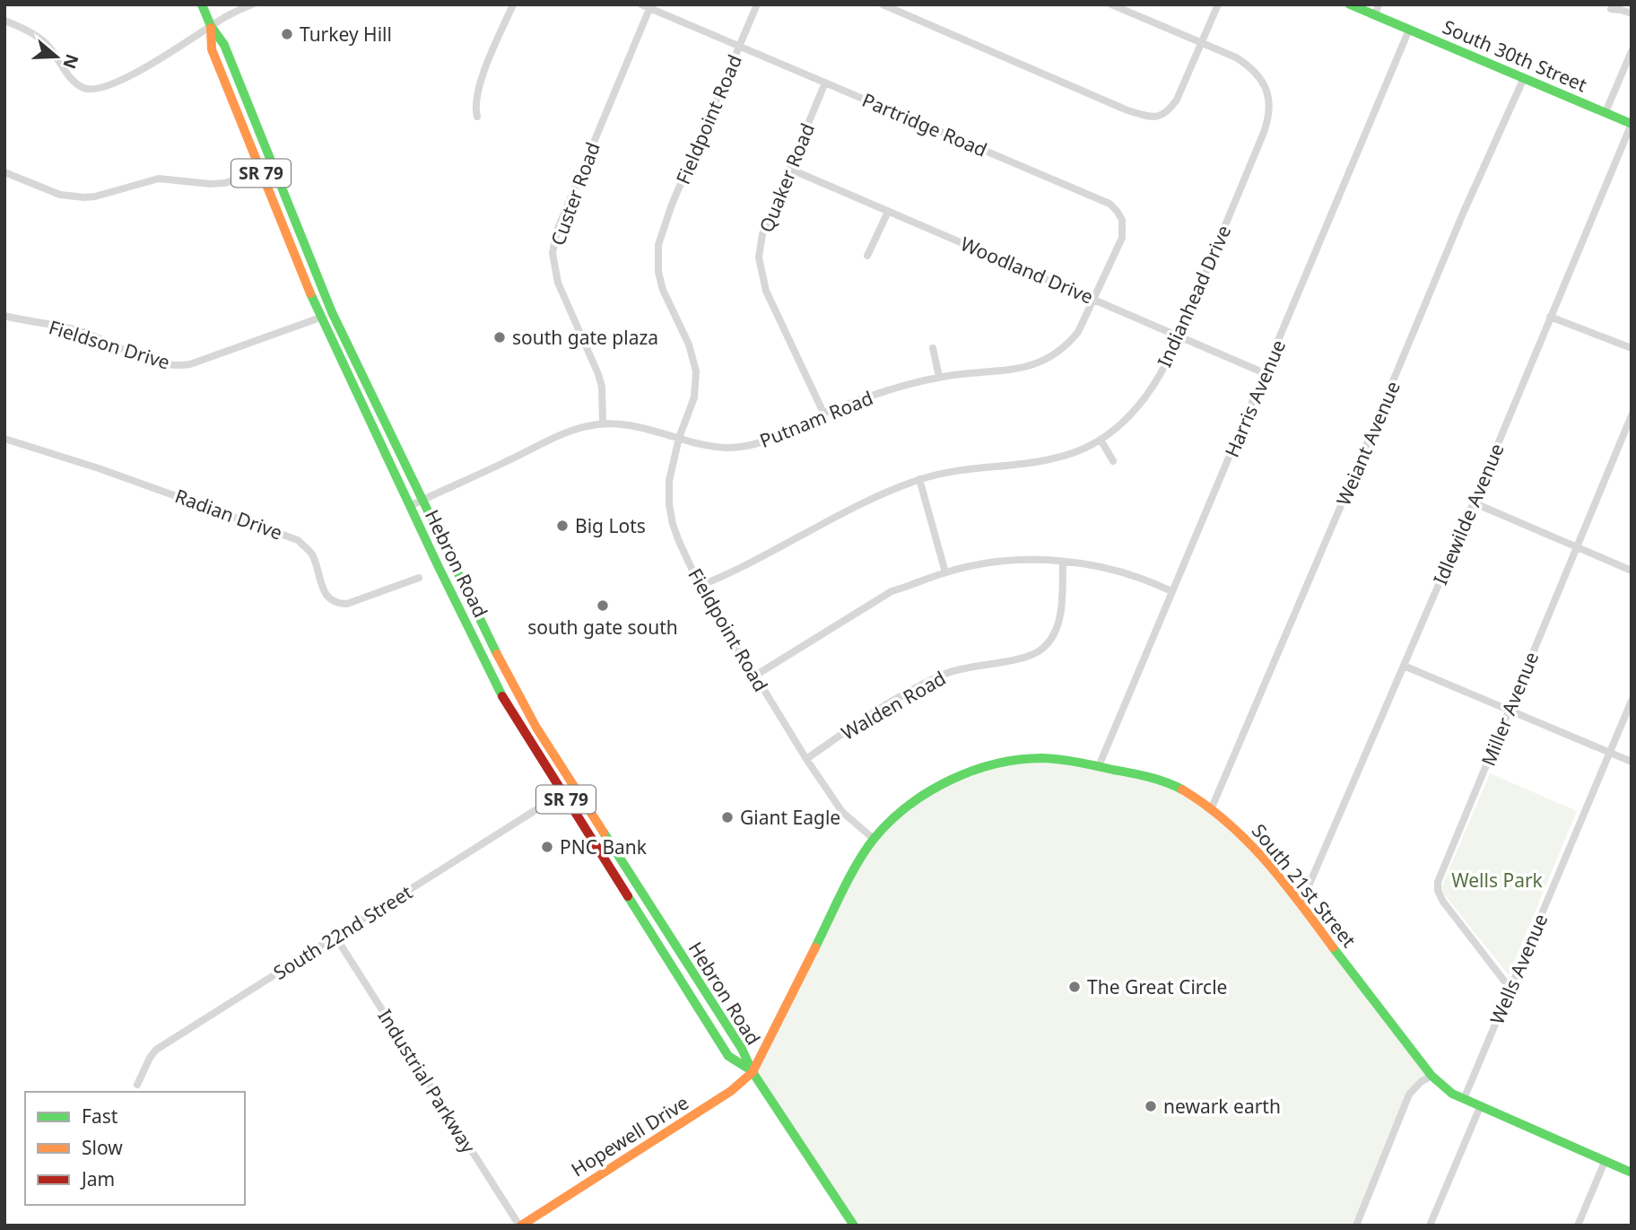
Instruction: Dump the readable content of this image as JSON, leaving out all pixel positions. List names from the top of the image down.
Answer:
{
  "streets": {
    "main road": [
      "South 30th Street",
      "SR 79",
      "Hebron Road",
      "South 21st Street",
      "Hopewell Drive"
    ],
    "street": [
      "Fieldpoint Road",
      "Partridge Road",
      "Quaker Road",
      "Custer Road",
      "Woodland Drive",
      "Indianhead Drive",
      "Fieldson Drive",
      "Harris Avenue",
      "Putnam Road",
      "Weiant Avenue",
      "Radian Drive",
      "Idlewilde Avenue",
      "Walden Road",
      "Miller Avenue",
      "South 22nd Street",
      "Wells Avenue",
      "Industrial Parkway"
    ]
  },
  "crossings": [
    ["South 30th Street", "Harris Avenue"],
    ["South 30th Street", "Weiant Avenue"],
    ["South 30th Street", "Idlewilde Avenue"],
    ["Fieldpoint Road", "Partridge Road"],
    ["Fieldpoint Road", "Indianhead Drive"],
    ["Fieldpoint Road", "Putnam Road"],
    ["Fieldpoint Road", "Walden Road"],
    ["Fieldpoint Road", "South 21st Street"],
    ["Partridge Road", "Quaker Road"],
    ["Partridge Road", "Custer Road"],
    ["Partridge Road", "Woodland Drive"],
    ["Partridge Road", "Putnam Road"],
    ["Quaker Road", "Woodland Drive"],
    ["Quaker Road", "Putnam Road"],
    ["Custer Road", "Putnam Road"],
    ["Woodland Drive", "Indianhead Drive"],
    ["Woodland Drive", "Harris Avenue"],
    ["Woodland Drive", "Putnam Road"],
    ["Fieldson Drive", "Hebron Road"],
    ["Harris Avenue", "South 21st Street"],
    ["Putnam Road", "Hebron Road"],
    ["Weiant Avenue", "South 21st Street"],
    ["Idlewilde Avenue", "South 21st Street"],
    ["Hebron Road", "South 21st Street"],
    ["Hebron Road", "South 22nd Street"],
    ["Hebron Road", "Hopewell Drive"],
    ["Miller Avenue", "Wells Avenue"],
    ["South 21st Street", "Wells Avenue"],
    ["South 21st Street", "Hopewell Drive"],
    ["South 22nd Street", "Industrial Parkway"],
    ["Industrial Parkway", "Hopewell Drive"]
  ],
  "parks": ["Wells Park"],
  "places": [
    "Turkey Hill",
    "south gate plaza",
    "Big Lots",
    "south gate south",
    "Giant Eagle",
    "PNC Bank",
    "The Great Circle",
    "newark earth"
  ],
  "legend": ["Fast", "Slow", "Jam"],
  "north": "right"
}
